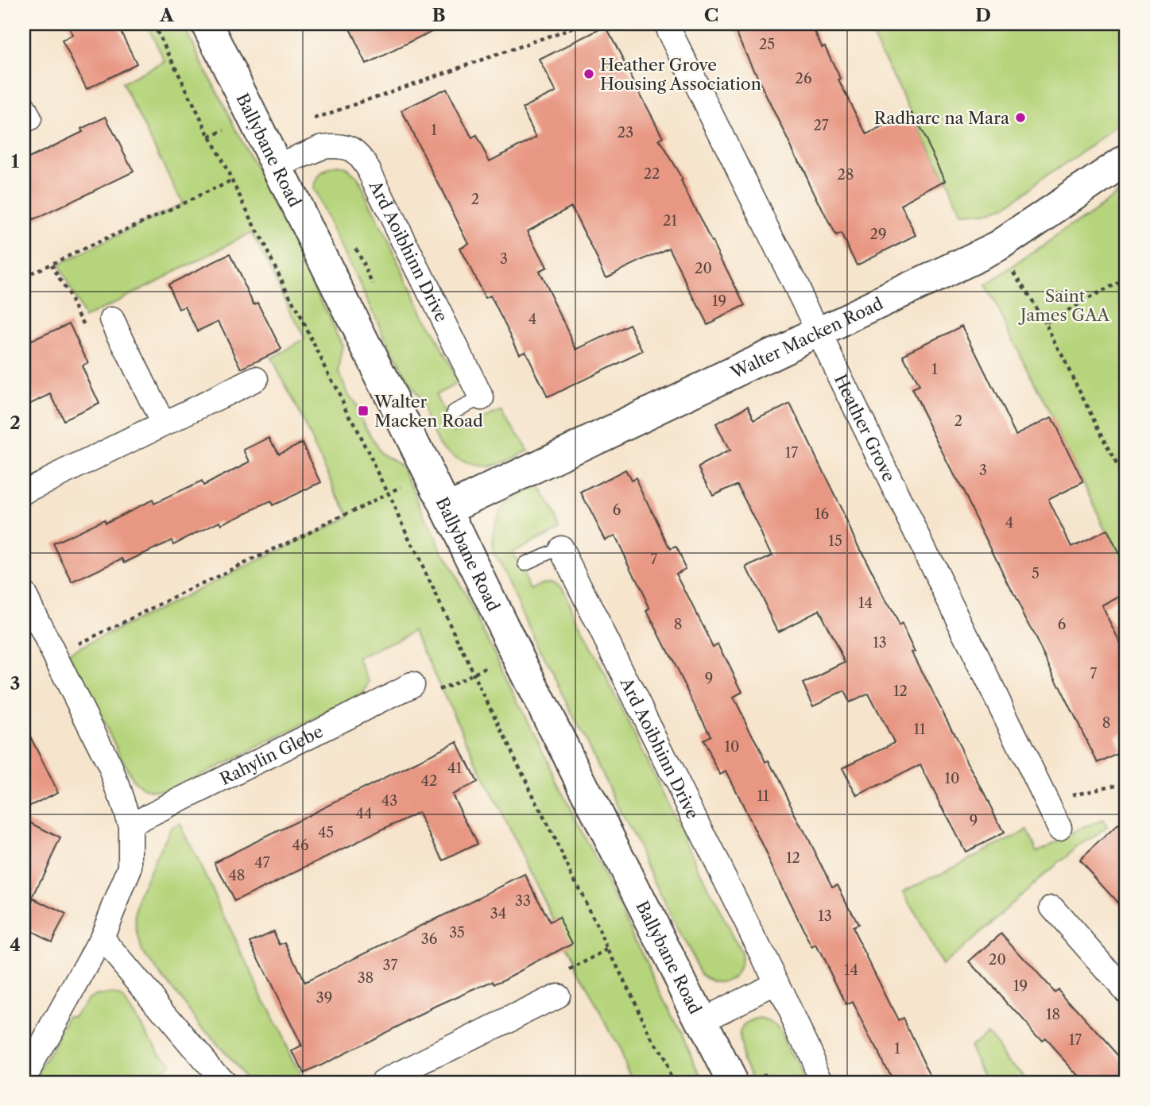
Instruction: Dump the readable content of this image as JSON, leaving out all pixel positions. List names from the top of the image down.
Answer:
{
  "streets": {
    "main road": ["Ballybane Road", "Walter Macken Road"],
    "street": ["Ard Aoibhinn Drive", "Heather Grove", "Rahylin Glebe"]
  },
  "crossings": [
    ["Ballybane Road", "Ard Aoibhinn Drive"],
    ["Ballybane Road", "Walter Macken Road"],
    ["Walter Macken Road", "Heather Grove"]
  ],
  "parks": ["Saint James GAA"],
  "places": {
    "other": ["Heather Grove Housing Association", "Radharc na Mara"],
    "transit": ["Walter Macken Road"]
  },
  "house_numbers": [
    "25",
    "26",
    "27",
    "1",
    "23",
    "22",
    "28",
    "2",
    "21",
    "29",
    "3",
    "20",
    "19",
    "4",
    "1",
    "2",
    "17",
    "3",
    "6",
    "16",
    "4",
    "15",
    "7",
    "5",
    "14",
    "8",
    "6",
    "13",
    "7",
    "9",
    "12",
    "8",
    "11",
    "10",
    "41",
    "10",
    "42",
    "11",
    "43",
    "44",
    "9",
    "45",
    "46",
    "12",
    "47",
    "48",
    "33",
    "34",
    "13",
    "35",
    "36",
    "20",
    "37",
    "14",
    "38",
    "19",
    "39",
    "18",
    "17",
    "1"
  ],
  "grid": {
    "columns": [
      "A",
      "B",
      "C",
      "D"
    ],
    "rows": [
      "1",
      "2",
      "3",
      "4"
    ]
  }
}
